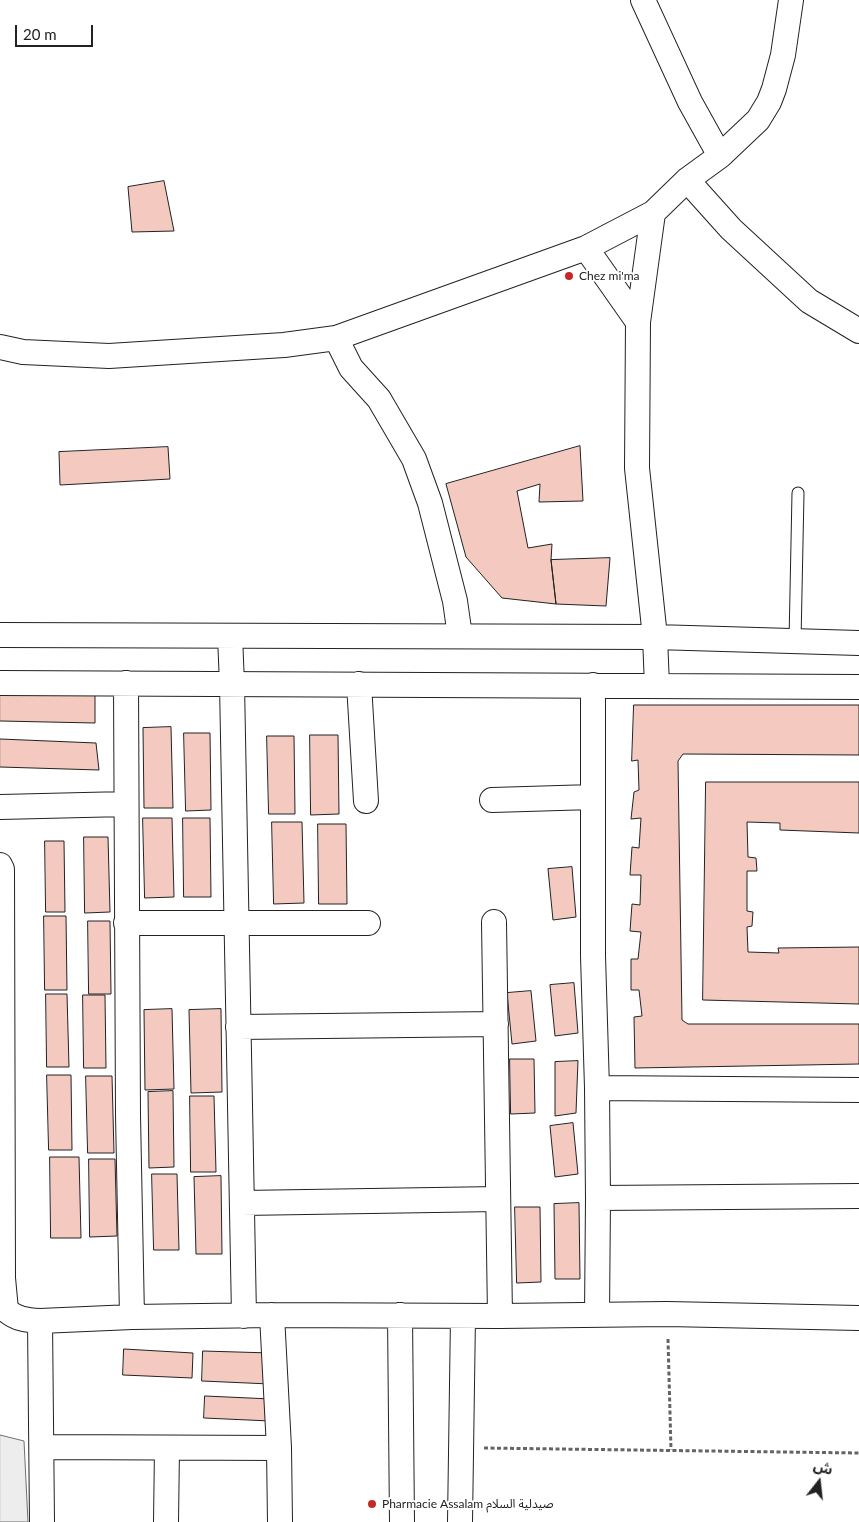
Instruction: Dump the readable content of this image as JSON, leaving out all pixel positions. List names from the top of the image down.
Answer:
{
  "places": ["Chez mi'ma", "Pharmacie Assalam صيدلية السلام"],
  "scale_bar": "20 m",
  "north": "top"
}
